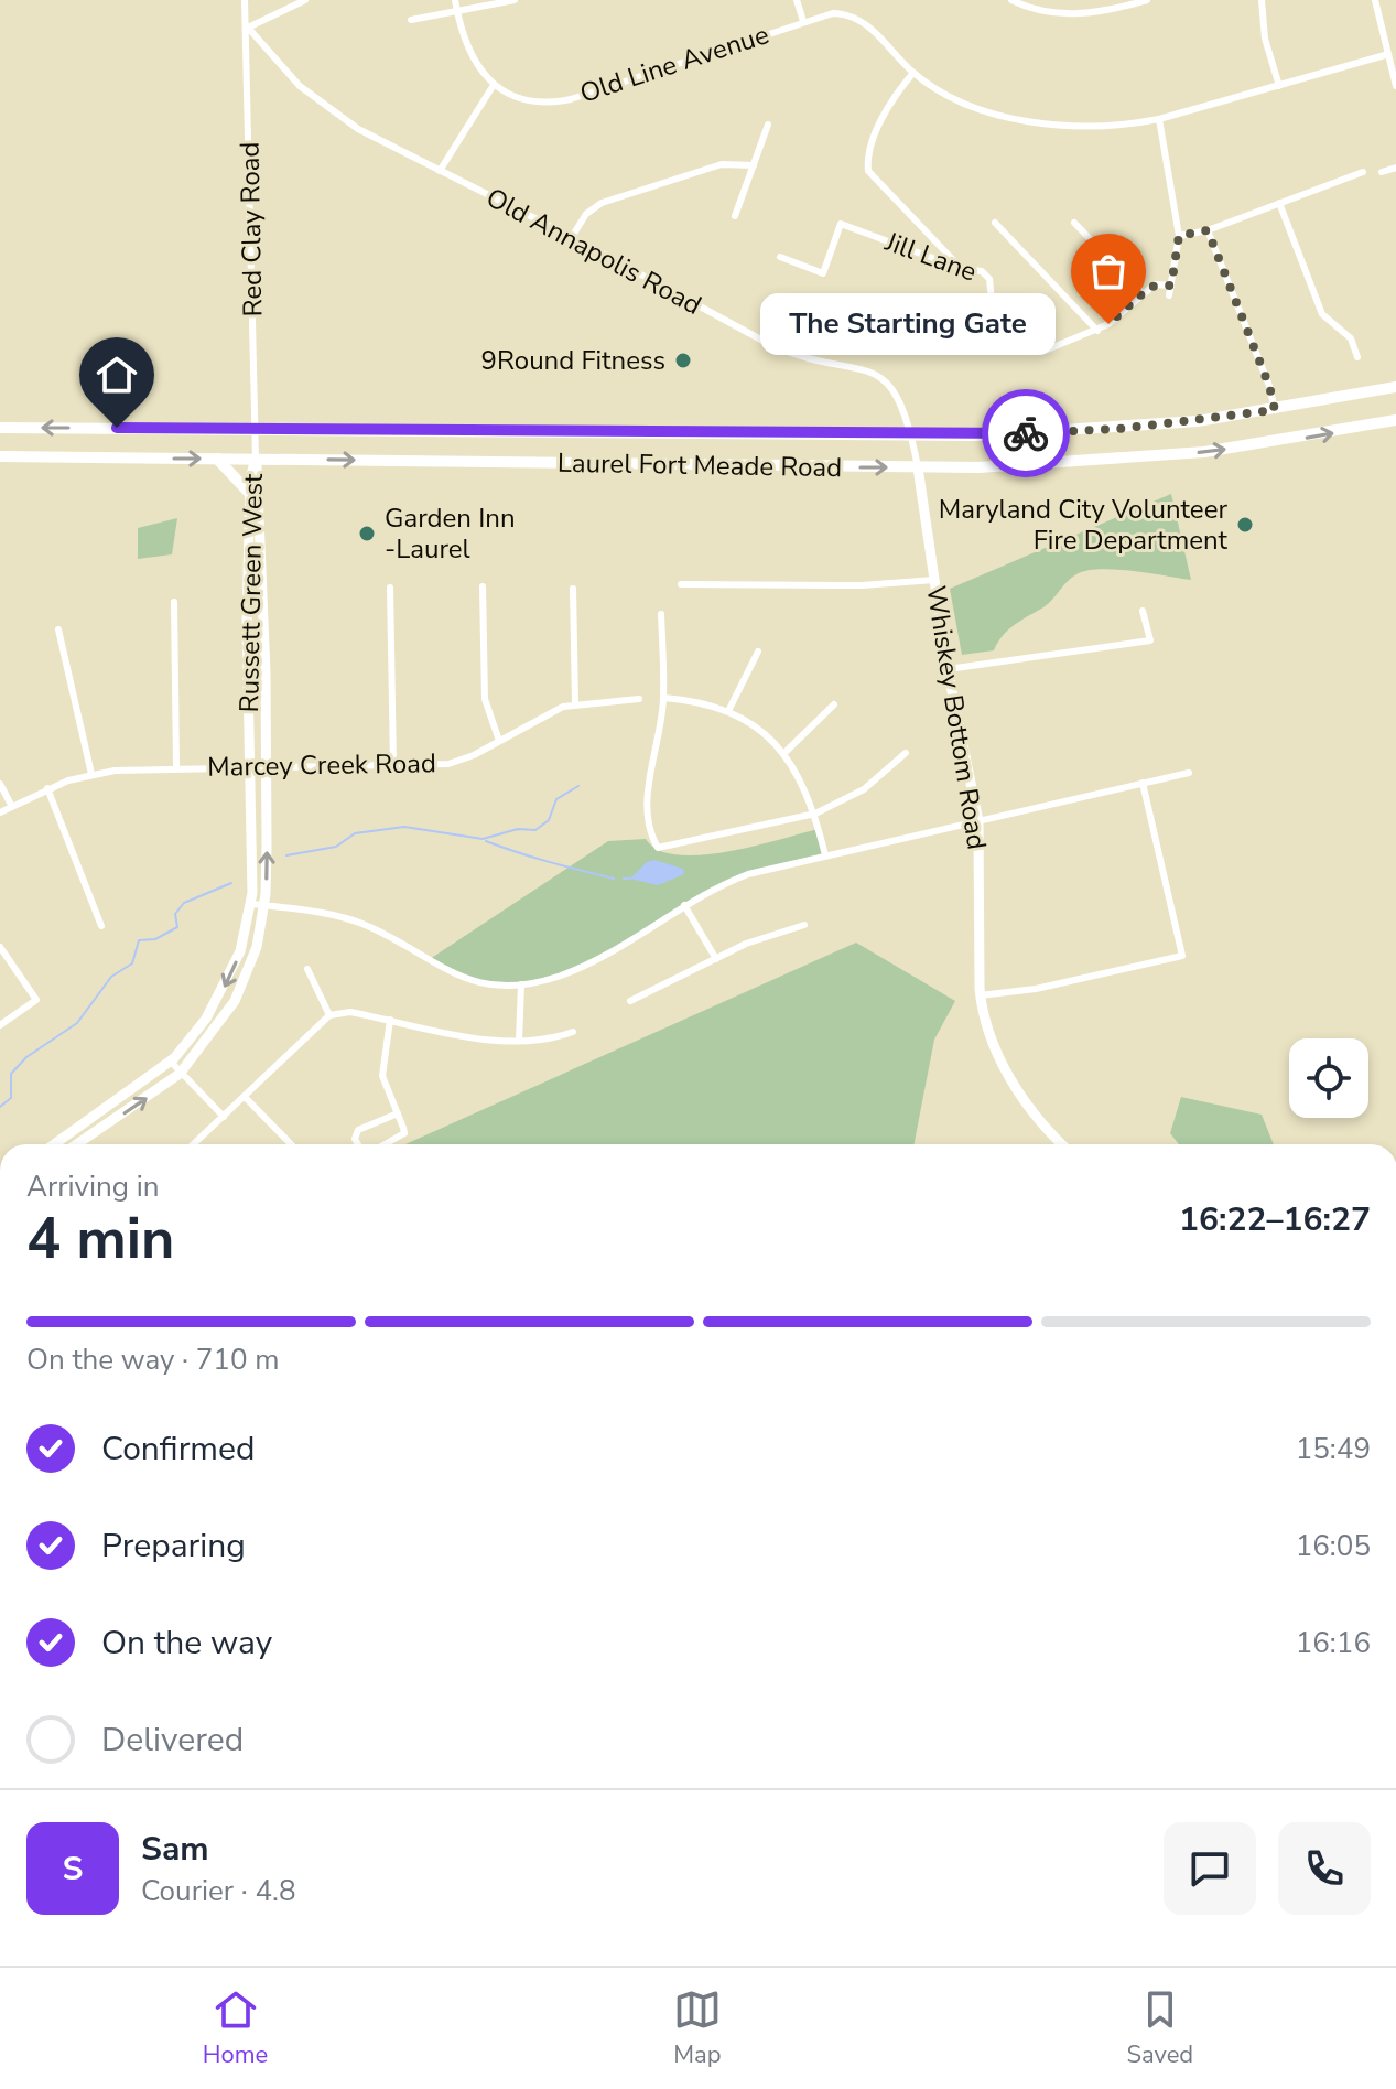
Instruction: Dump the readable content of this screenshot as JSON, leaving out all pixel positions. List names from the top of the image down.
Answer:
{
  "streets": {
    "main road": ["Laurel Fort Meade Road"],
    "street": [
      "Old Line Avenue",
      "Red Clay Road",
      "Old Annapolis Road",
      "Jill Lane",
      "Russett Green West",
      "Whiskey Bottom Road",
      "Marcey Creek Road"
    ]
  },
  "crossings": [
    ["Red Clay Road", "Old Annapolis Road"],
    ["Red Clay Road", "Laurel Fort Meade Road"],
    ["Red Clay Road", "Russett Green West"],
    ["Old Annapolis Road", "Laurel Fort Meade Road"],
    ["Old Annapolis Road", "Whiskey Bottom Road"],
    ["Laurel Fort Meade Road", "Russett Green West"],
    ["Laurel Fort Meade Road", "Whiskey Bottom Road"],
    ["Russett Green West", "Marcey Creek Road"]
  ],
  "places": [
    "The Starting Gate",
    "9Round Fitness",
    "Maryland City Volunteer Fire Department",
    "Garden Inn -Laurel"
  ],
  "page": {
    "bubble": "The Starting Gate",
    "heading": ["4 min", "Arriving in", "16:22–16:27"],
    "panel": ["Sam", "Courier · 4.8"],
    "bar": "On the way · 710 m",
    "list": [
      ["Confirmed", "15:49"],
      ["Preparing", "16:05"],
      ["On the way", "16:16"],
      "Delivered"
    ],
    "round": "S",
    "tabs": ["Home", "Map", "Saved"]
  }
}
